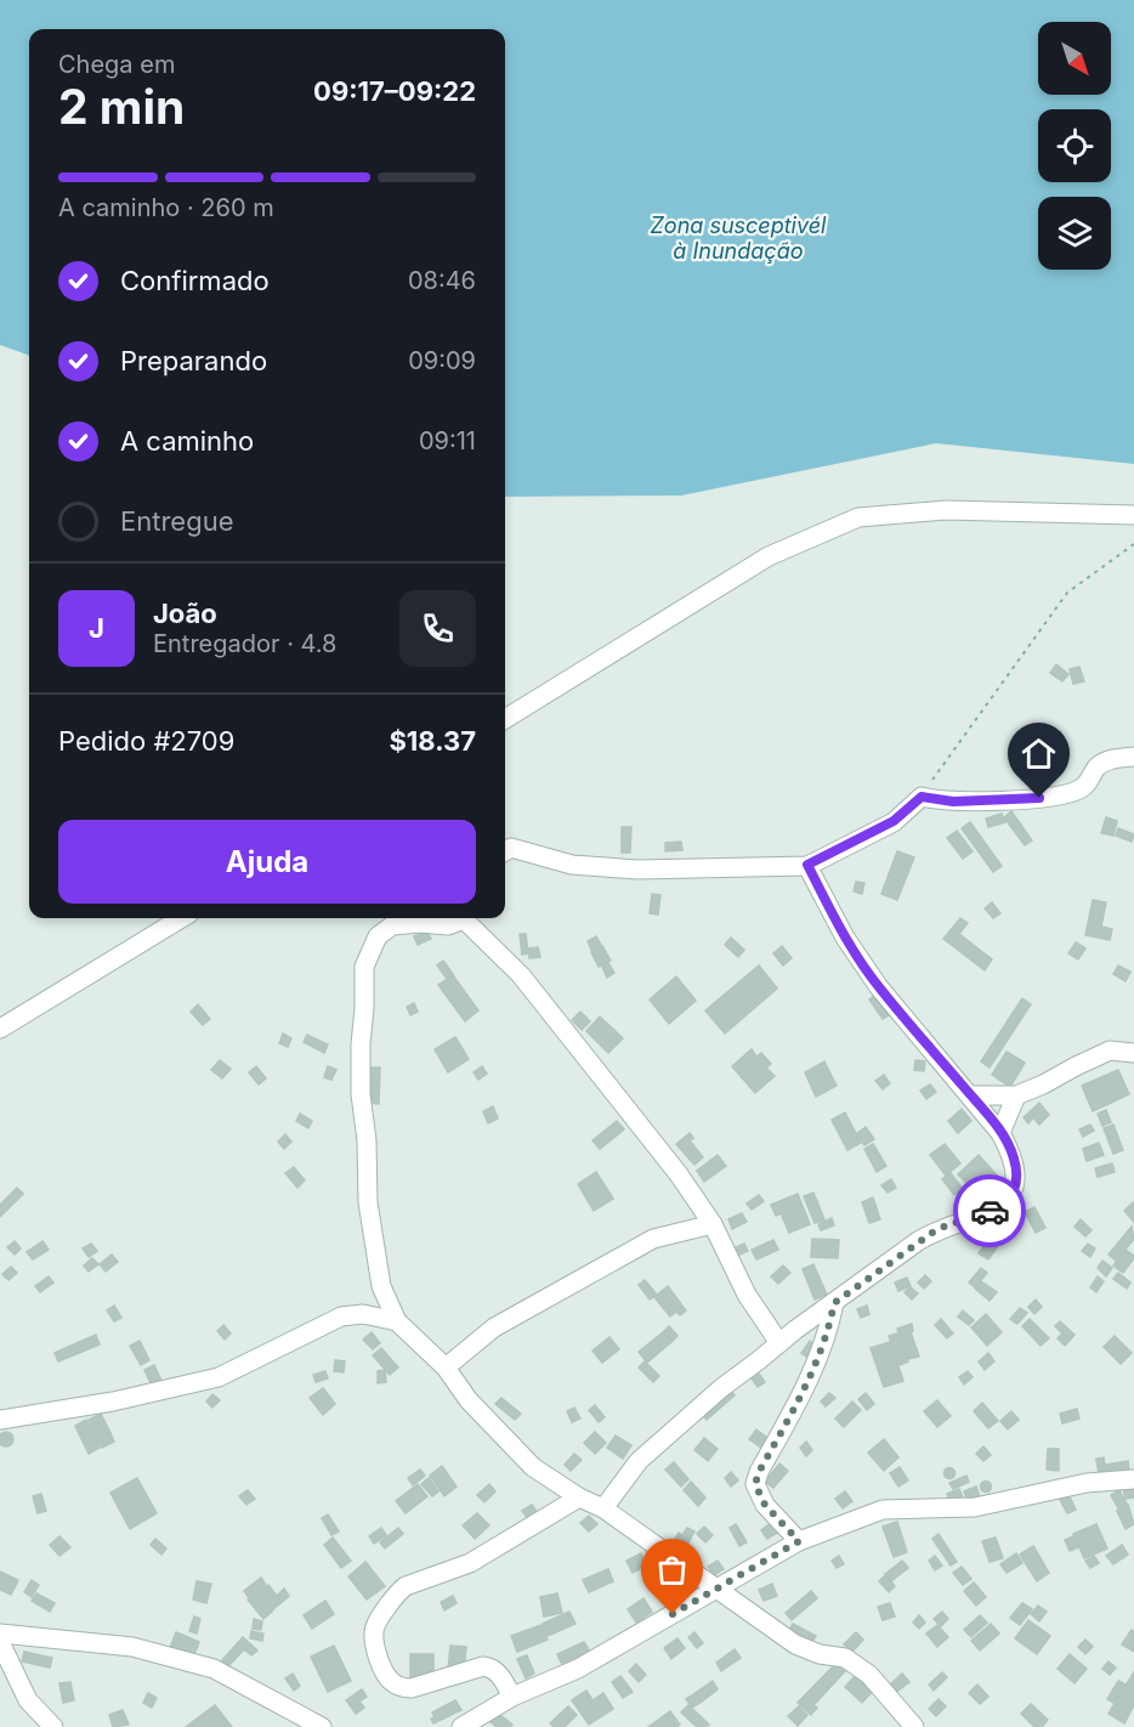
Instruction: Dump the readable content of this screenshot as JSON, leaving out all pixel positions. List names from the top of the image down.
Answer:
{
  "water": ["Zona susceptivél à Inundação"],
  "north": "bottom right",
  "page": {
    "heading": ["2 min", "Chega em", "09:17–09:22"],
    "panel": [
      "João",
      "Entregador · 4.8",
      "Pedido #2709",
      "$18.37"
    ],
    "bar": "A caminho · 260 m",
    "list": [
      ["Confirmado", "08:46"],
      ["Preparando", "09:09"],
      ["A caminho", "09:11"],
      "Entregue"
    ],
    "round": "J",
    "buttons": "Ajuda"
  }
}
